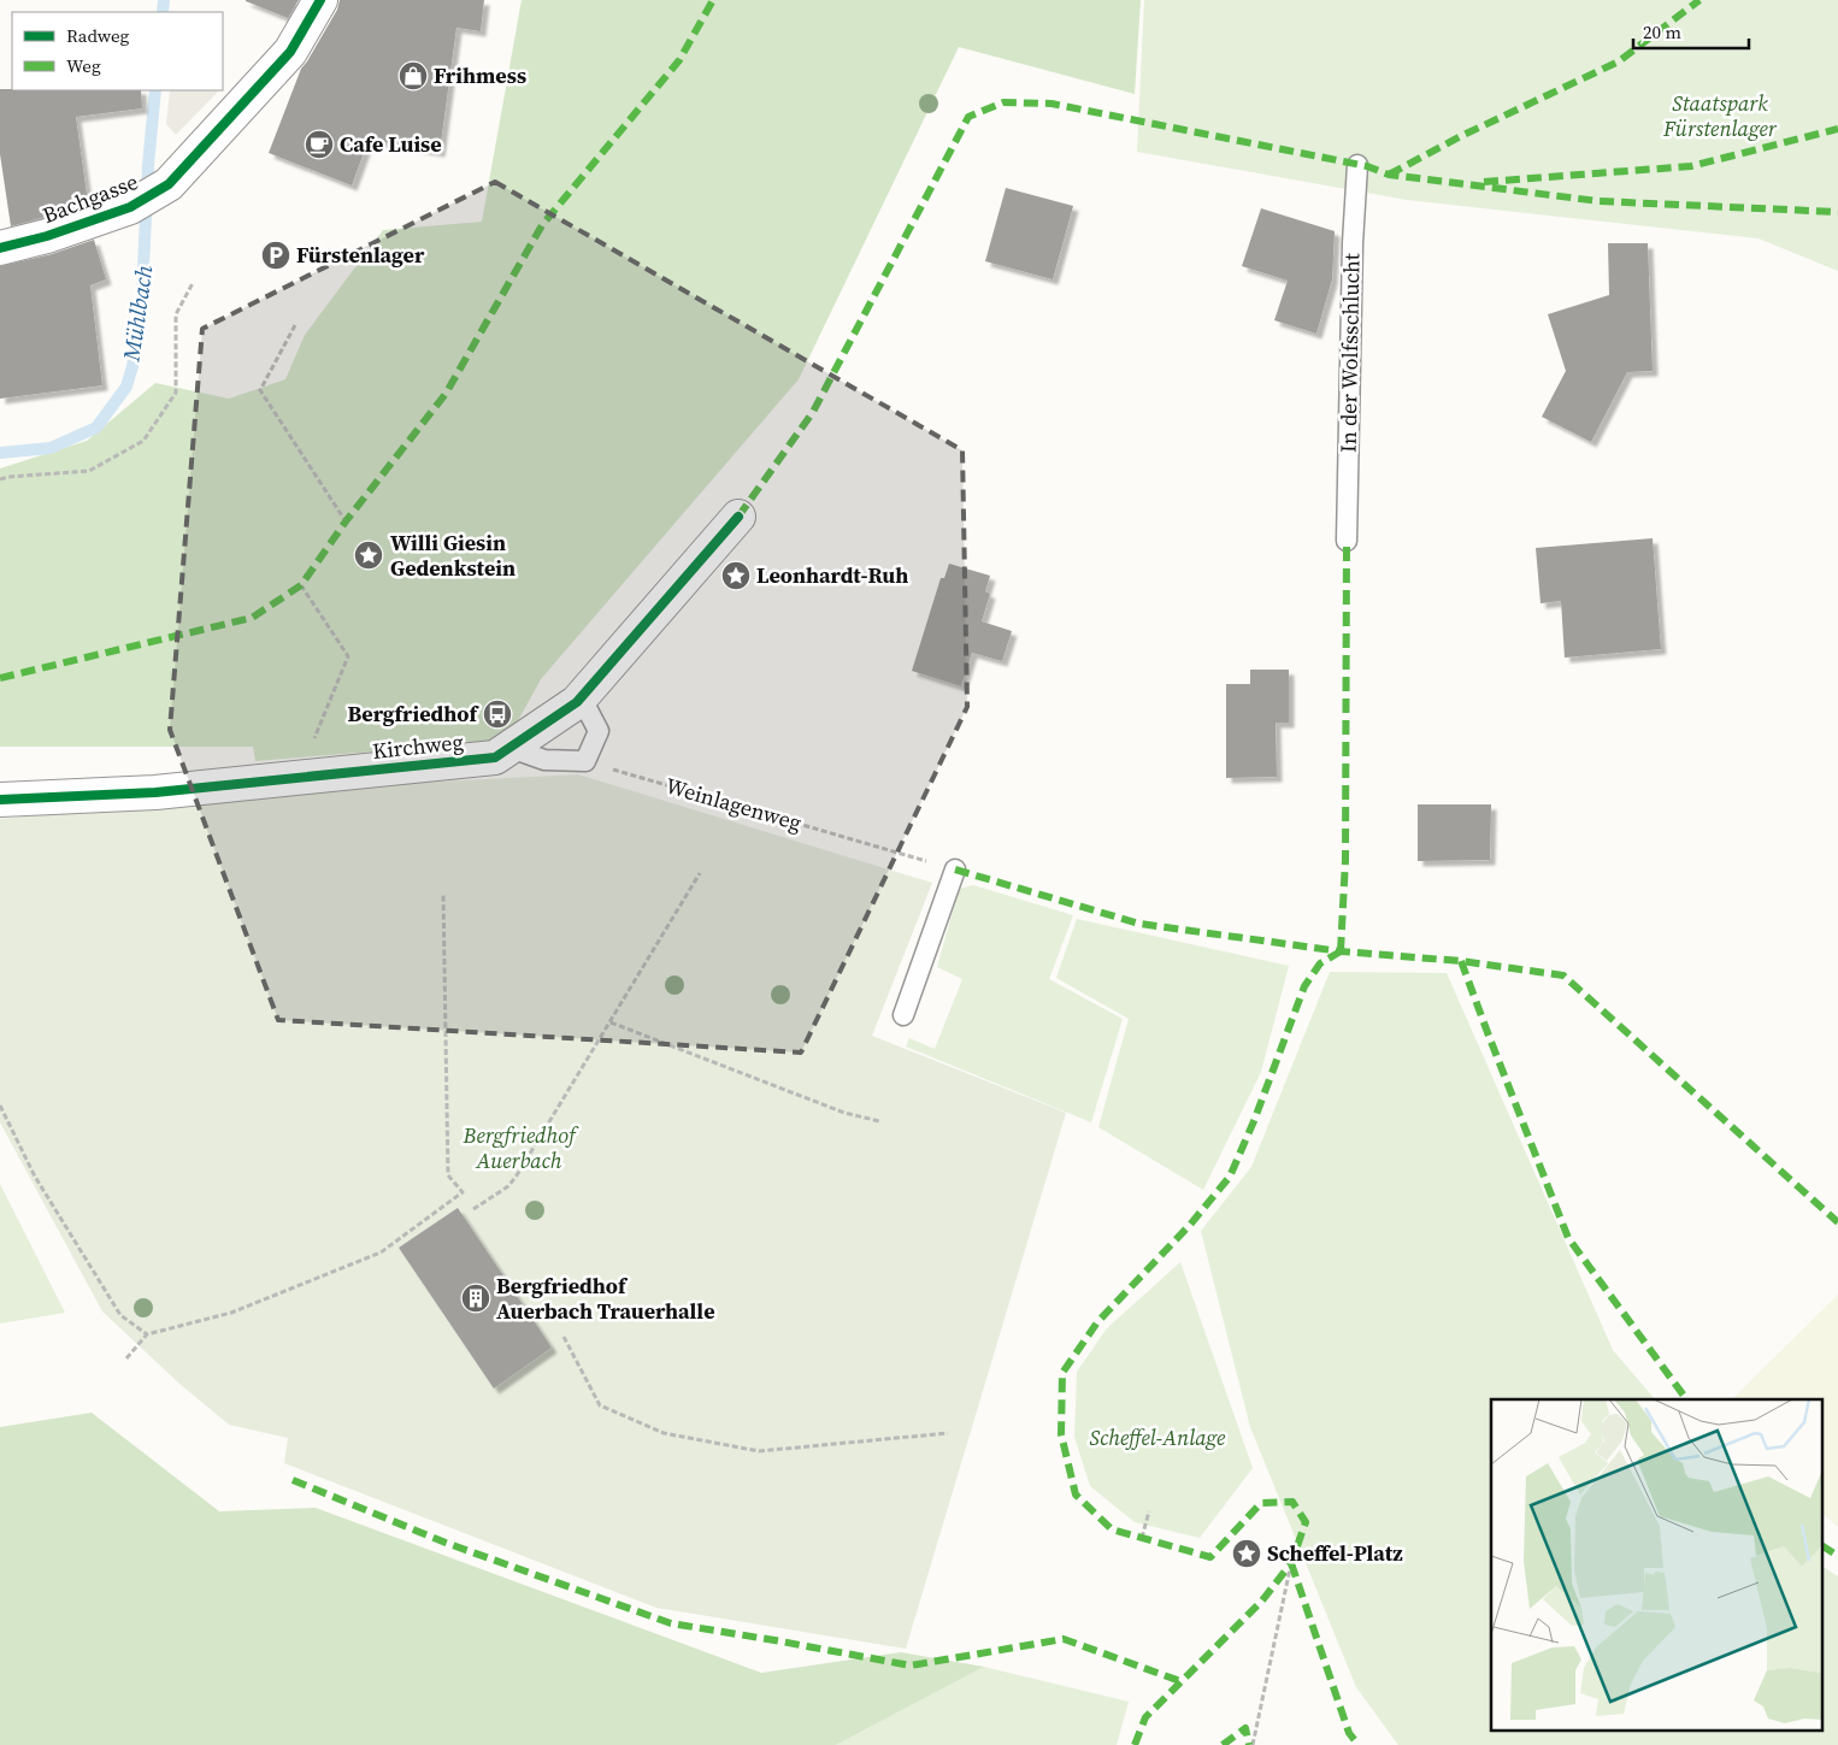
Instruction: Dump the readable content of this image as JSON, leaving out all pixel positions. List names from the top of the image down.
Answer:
{
  "streets": {
    "street": ["Bachgasse", "Kirchweg"],
    "lane": ["In der Wolfsschlucht"],
    "path": ["Weinlagenweg"]
  },
  "water": ["Mühlbach"],
  "parks": ["Staatspark Fürstenlager", "Bergfriedhof Auerbach", "Scheffel-Anlage"],
  "places": {
    "shop": ["Frihmess"],
    "cafe": ["Cafe Luise"],
    "parking": ["Fürstenlager"],
    "place": ["Willi Giesin Gedenkstein", "Leonhardt-Ruh", "Scheffel-Platz"],
    "bus stop": ["Bergfriedhof"],
    "building": ["Bergfriedhof Auerbach Trauerhalle"]
  },
  "legend": ["Radweg", "Weg"],
  "scale_bar": "20 m"
}
